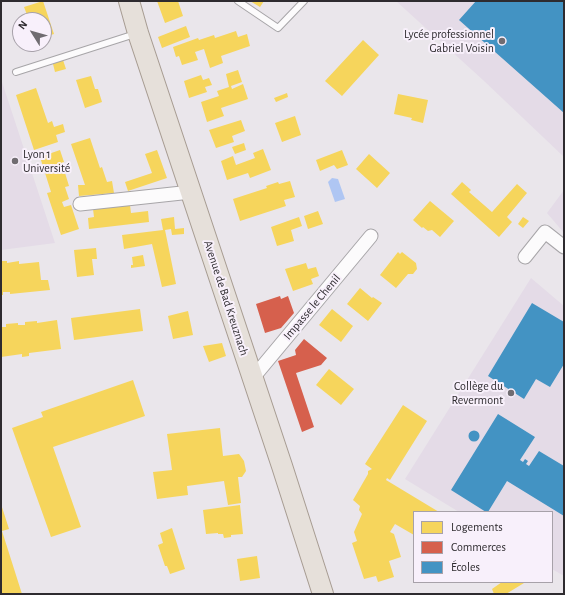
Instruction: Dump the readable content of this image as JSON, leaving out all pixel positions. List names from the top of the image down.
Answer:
{
  "streets": {
    "main road": ["Avenue de Bad Kreuznach"],
    "street": ["Impasse le Chenil"]
  },
  "crossings": [
    ["Avenue de Bad Kreuznach", "Impasse le Chenil"]
  ],
  "places": ["Lycée professionnel Gabriel Voisin", "Lyon 1 Université", "Collège du Revermont"],
  "legend": ["Logements", "Commerces", "Écoles"],
  "north": "top left"
}
